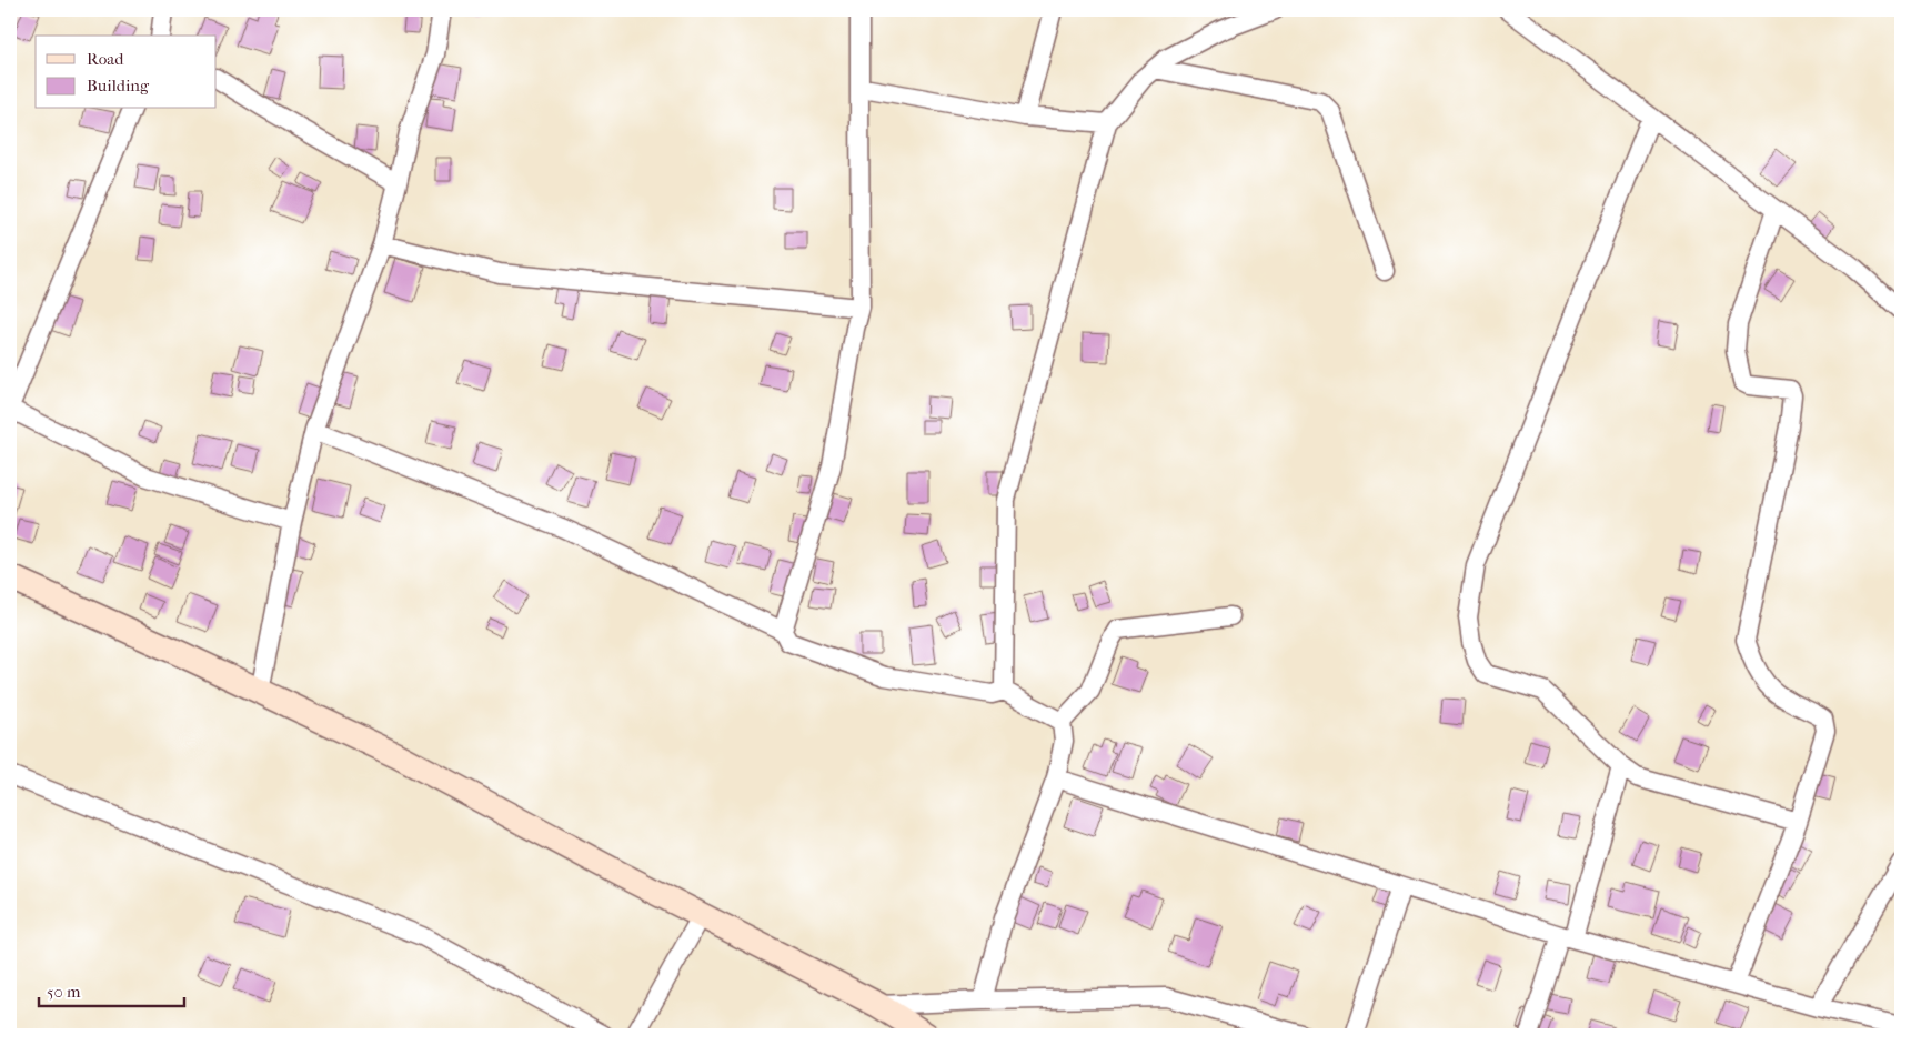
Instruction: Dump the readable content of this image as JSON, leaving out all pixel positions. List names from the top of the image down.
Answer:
{
  "legend": ["Road", "Building"],
  "scale_bar": "50 m"
}
